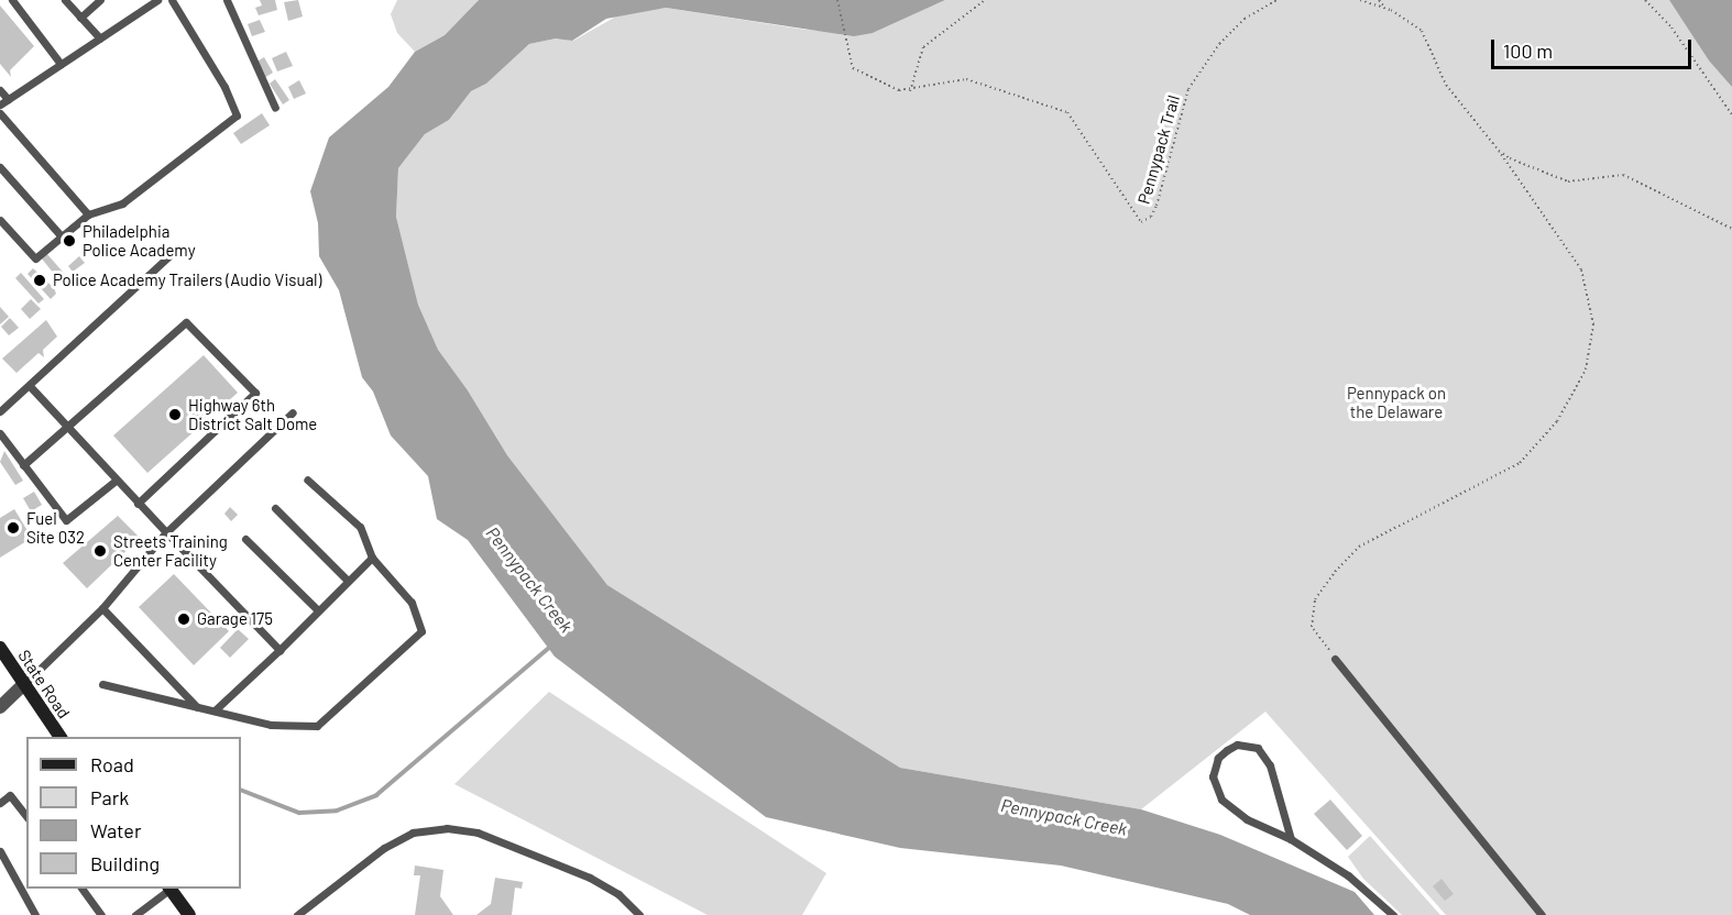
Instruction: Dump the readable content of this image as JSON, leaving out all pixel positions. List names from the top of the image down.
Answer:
{
  "streets": {
    "main road": ["State Road"],
    "path": ["Pennypack Trail"]
  },
  "water": ["Pennypack Creek"],
  "parks": ["Pennypack on the Delaware"],
  "places": [
    "Philadelphia Police Academy",
    "Police Academy Trailers (Audio Visual)",
    "Highway 6th District Salt Dome",
    "Fuel Site 032",
    "Streets Training Center Facility",
    "Garage 175"
  ],
  "legend": [
    "Road",
    "Park",
    "Water",
    "Building"
  ],
  "scale_bar": "100 m"
}
